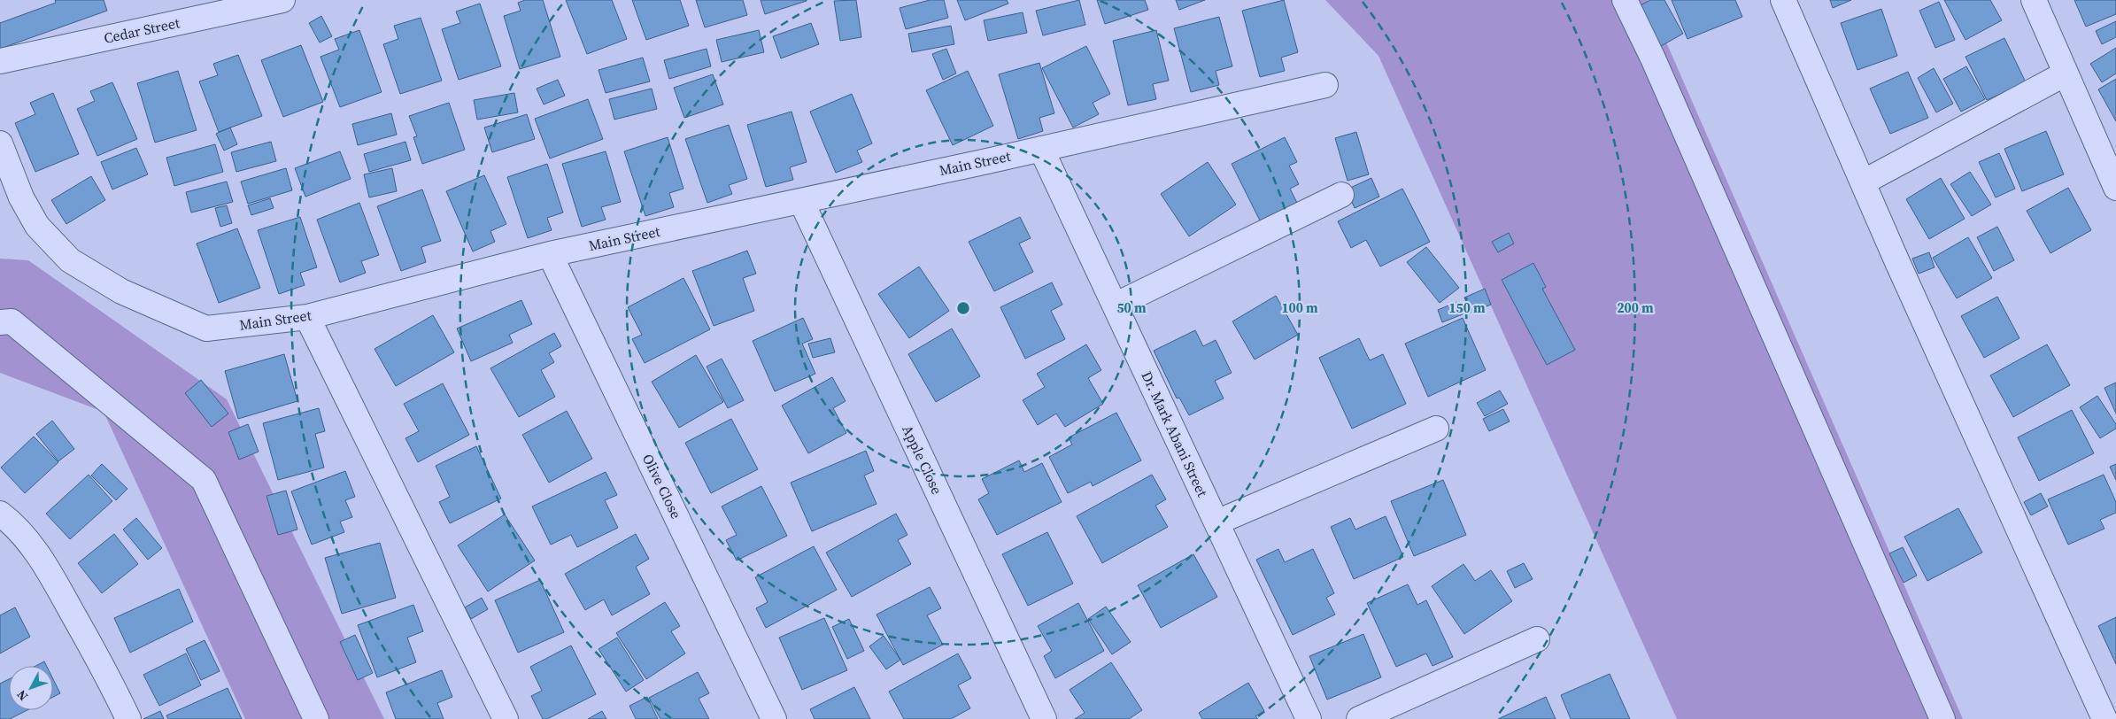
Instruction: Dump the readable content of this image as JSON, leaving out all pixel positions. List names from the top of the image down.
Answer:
{
  "streets": {
    "street": [
      "Cedar Street",
      "Main Street",
      "Dr. Mark Abani Street",
      "Apple Close",
      "Olive Close"
    ]
  },
  "crossings": [
    ["Main Street", "Dr. Mark Abani Street"],
    ["Main Street", "Apple Close"],
    ["Main Street", "Olive Close"]
  ],
  "north": "bottom left",
  "rings": [
    "50 m",
    "100 m",
    "150 m",
    "200 m"
  ]
}
